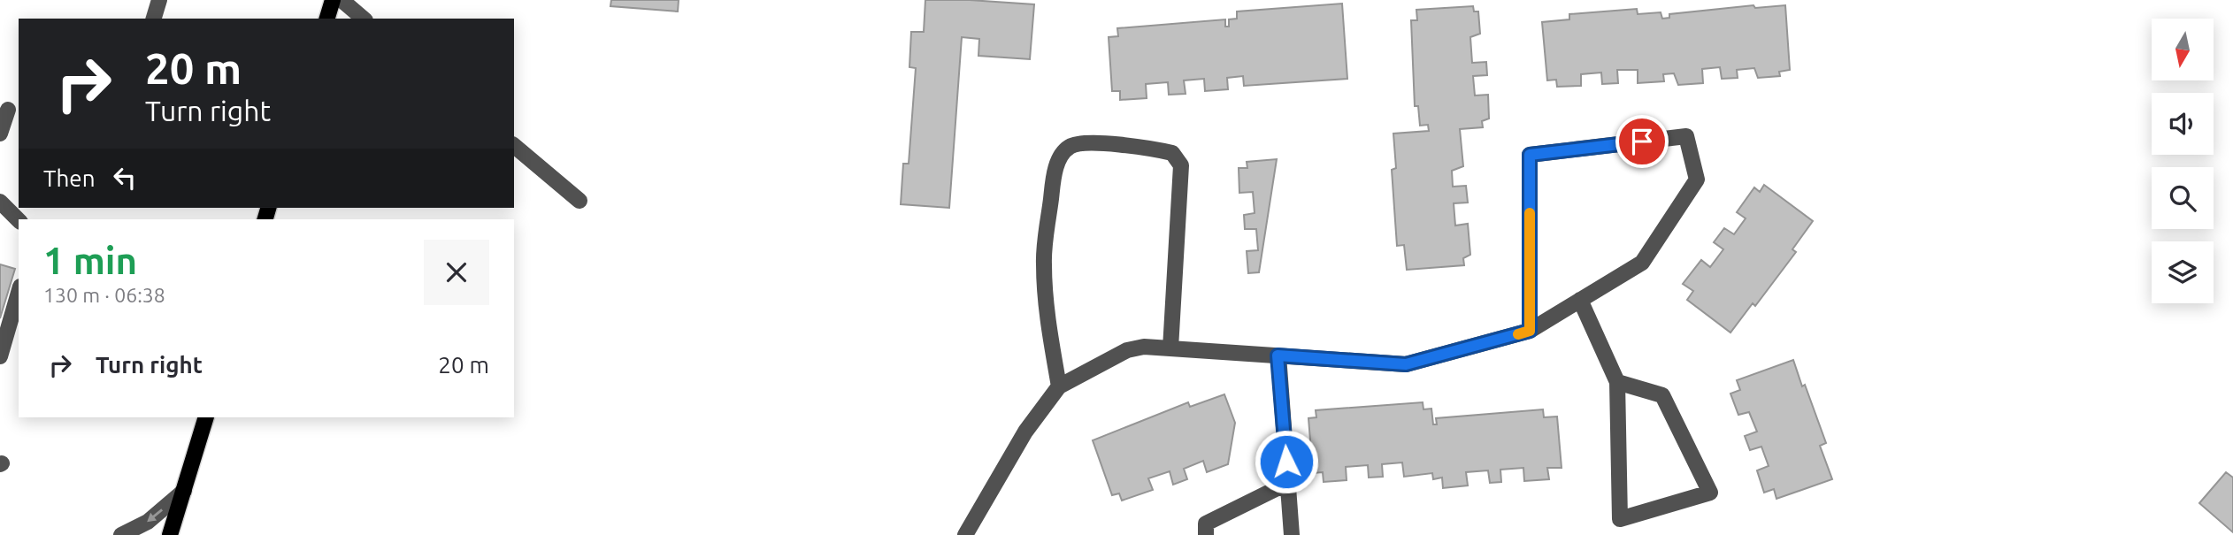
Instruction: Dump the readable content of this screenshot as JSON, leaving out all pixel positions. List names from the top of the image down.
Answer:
{
  "north": "bottom",
  "page": {
    "turn": ["20 m", "Turn right"],
    "then": "Then",
    "heading": ["1 min", "130 m · 06:38"],
    "list": [
      {
        "name": "Turn right",
        "value": "20 m"
      }
    ]
  }
}
